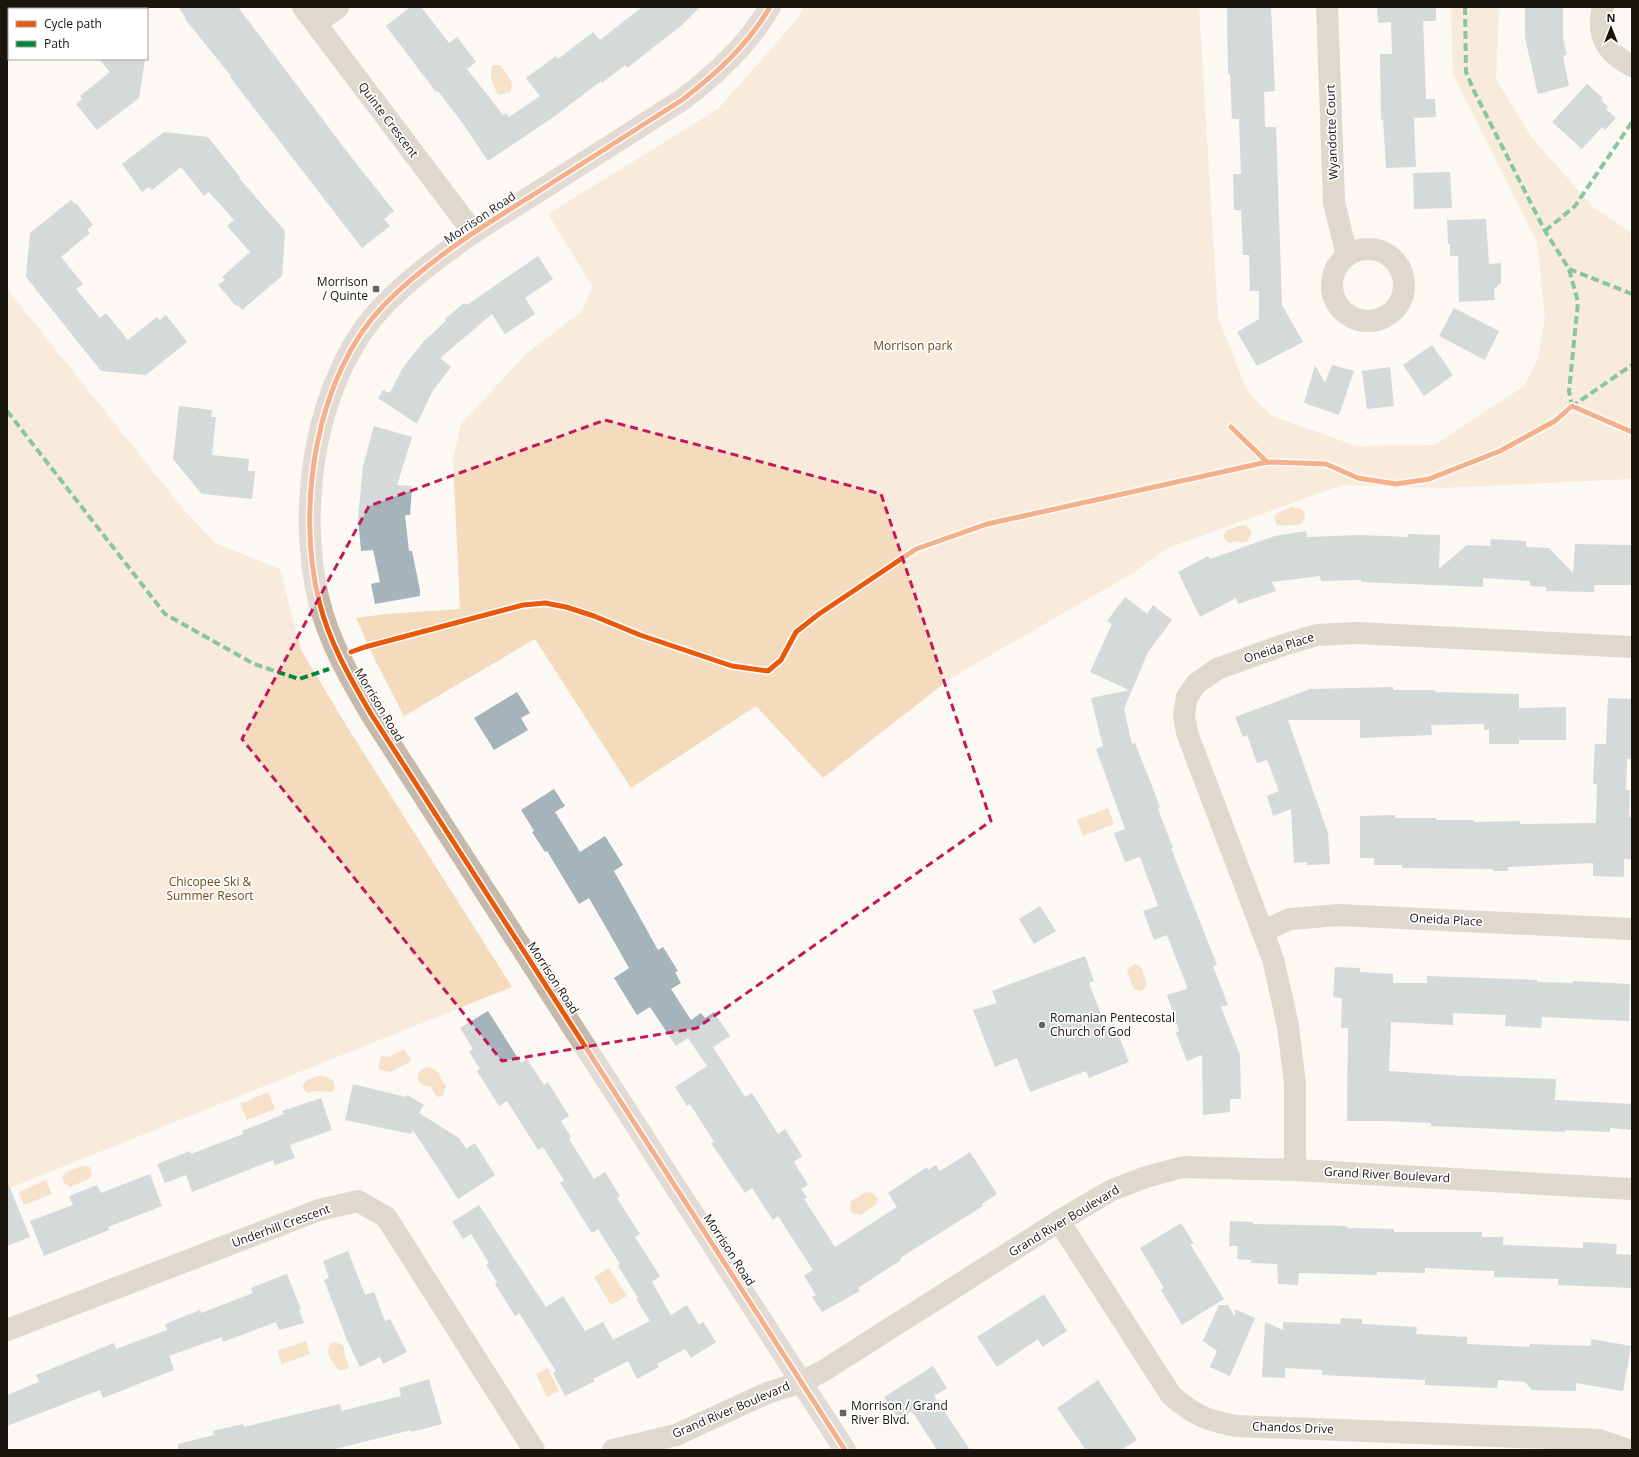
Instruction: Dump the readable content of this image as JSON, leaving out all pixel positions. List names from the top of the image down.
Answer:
{
  "streets": {
    "street": [
      "Quinte Crescent",
      "Wyandotte Court",
      "Morrison Road",
      "Oneida Place",
      "Grand River Boulevard",
      "Underhill Crescent",
      "Chandos Drive"
    ]
  },
  "crossings": [
    ["Quinte Crescent", "Morrison Road"],
    ["Morrison Road", "Grand River Boulevard"],
    ["Oneida Place", "Grand River Boulevard"],
    ["Grand River Boulevard", "Chandos Drive"]
  ],
  "parks": ["Morrison park", "Chicopee Ski & Summer Resort"],
  "places": {
    "transit": ["Morrison / Quinte", "Morrison / Grand River Blvd."],
    "other": ["Romanian Pentecostal Church of God"]
  },
  "legend": ["Cycle path", "Path"],
  "north": "top"
}
